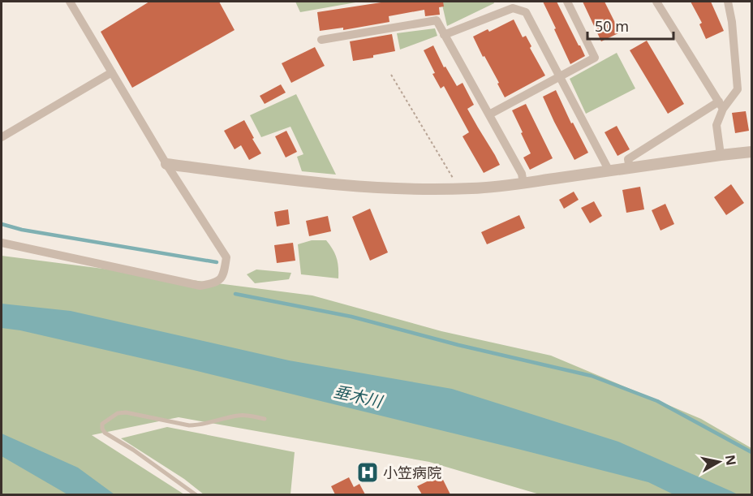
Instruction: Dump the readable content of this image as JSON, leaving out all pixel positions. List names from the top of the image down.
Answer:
{
  "water": ["垂木川"],
  "places": {
    "hospital": ["小笠病院"]
  },
  "scale_bar": "50 m",
  "north": "right"
}
